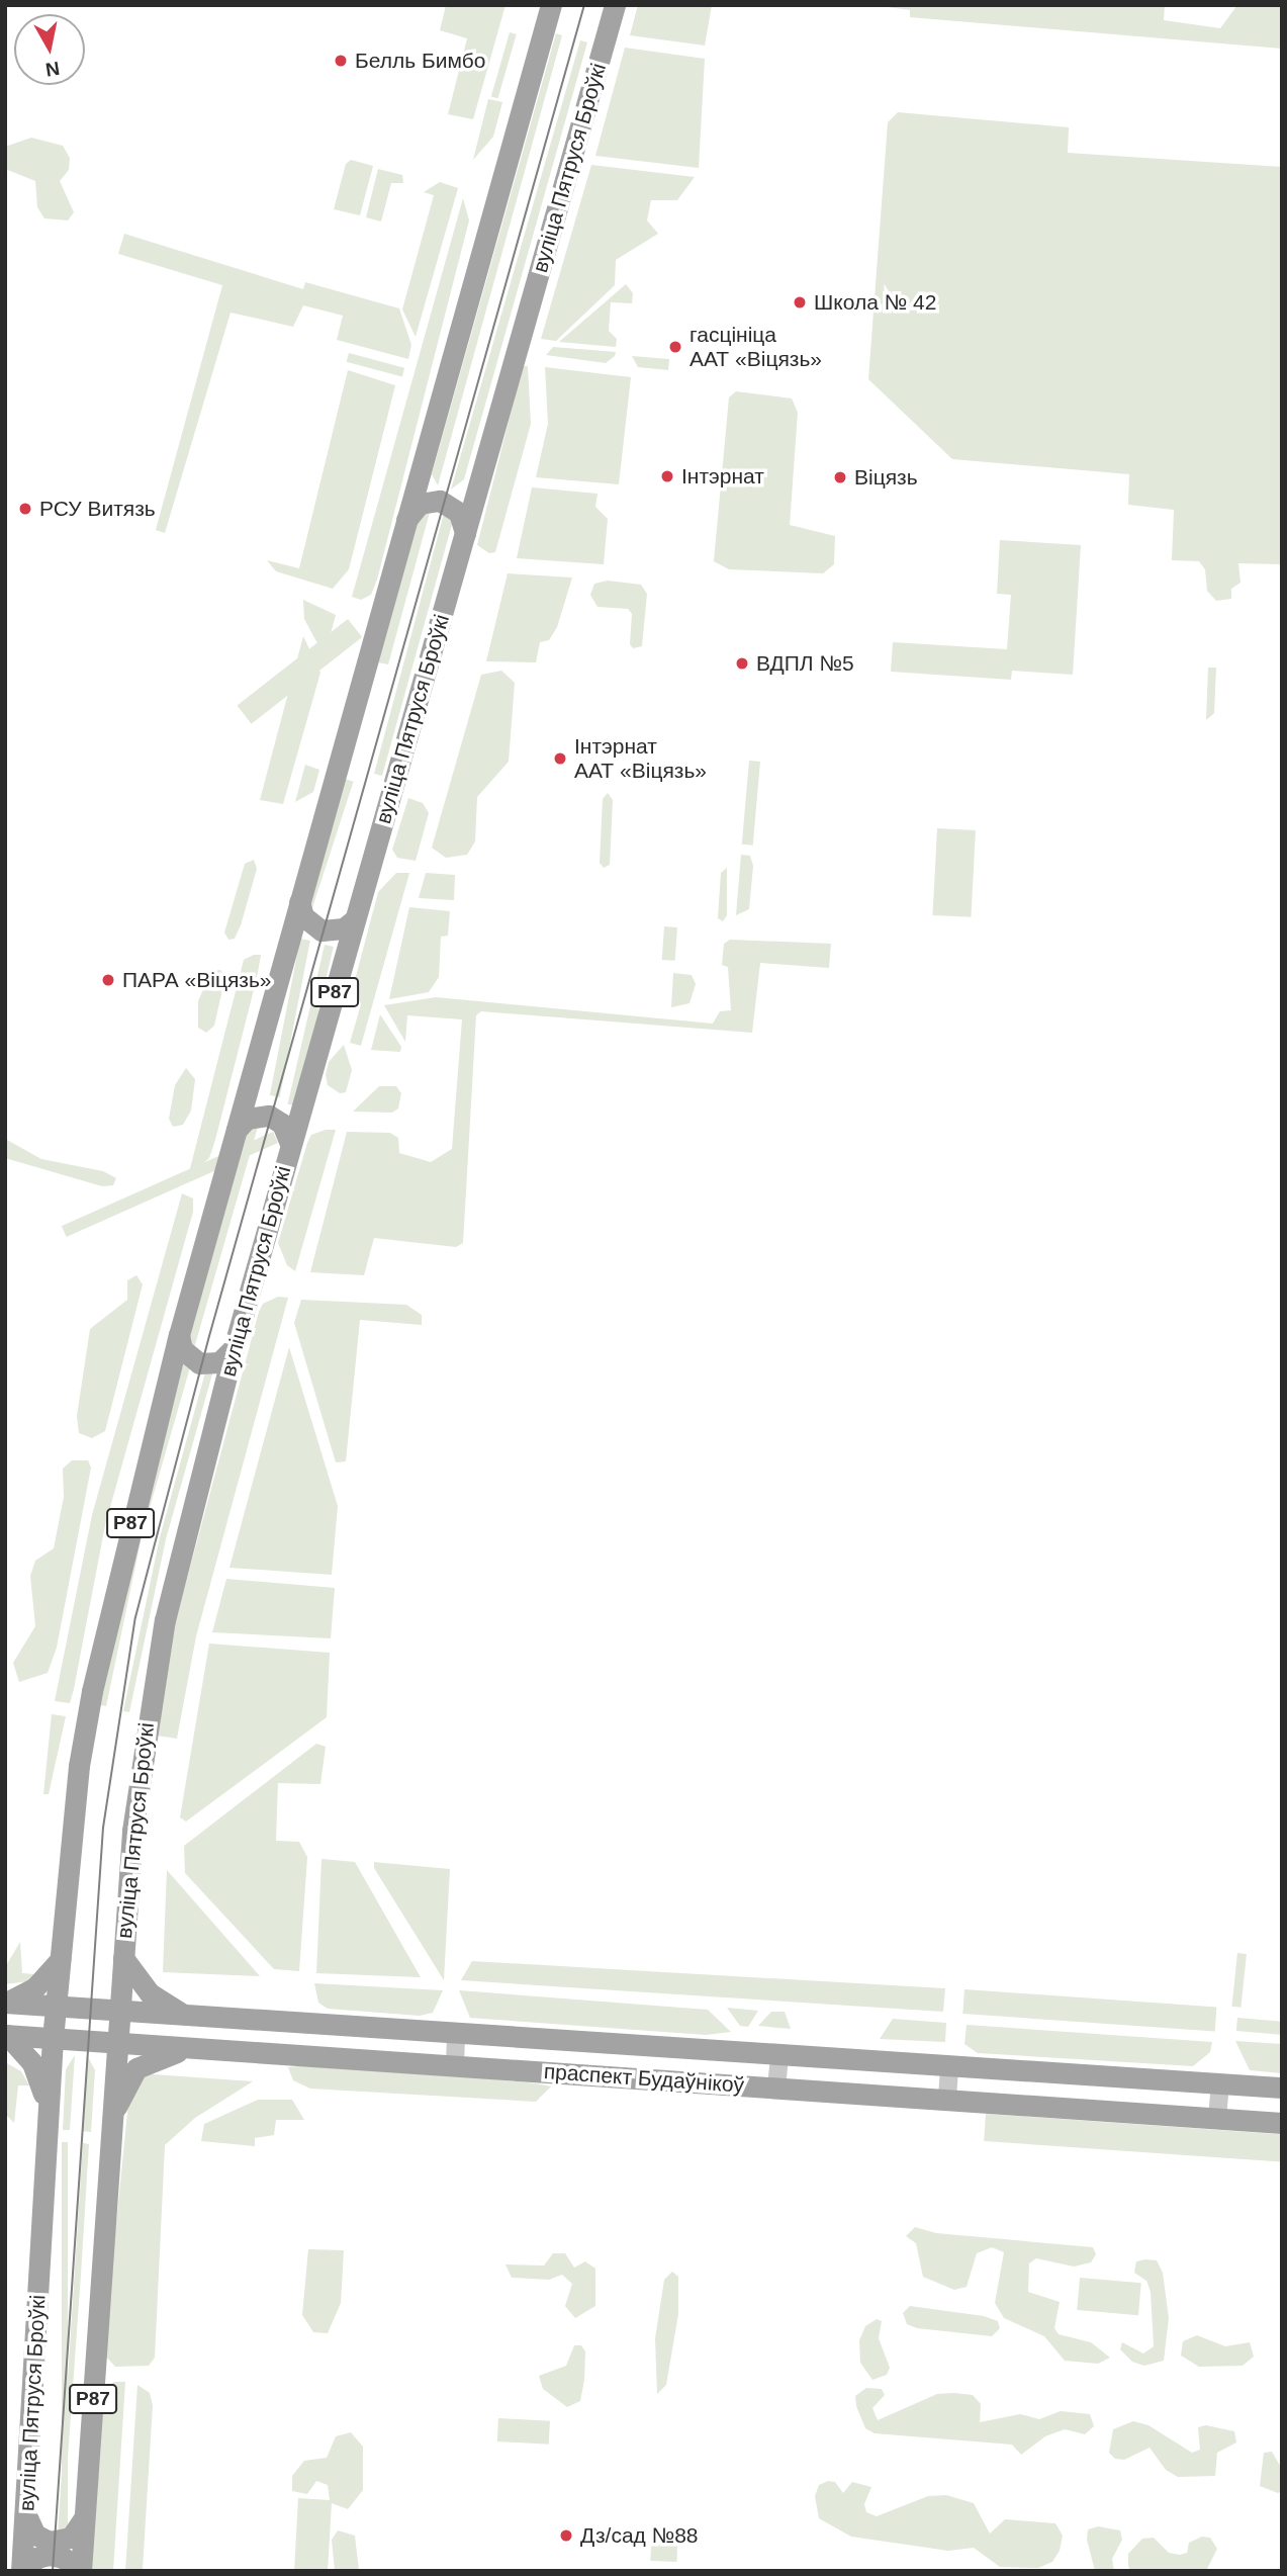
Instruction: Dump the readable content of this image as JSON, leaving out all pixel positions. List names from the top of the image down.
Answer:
{
  "streets": {
    "main road": ["вуліца Пятруся Броўкі", "Р87", "праспект Будаўнікоў"]
  },
  "crossings": [
    ["вуліца Пятруся Броўкі", "праспект Будаўнікоў"]
  ],
  "places": [
    "Белль Бимбо",
    "Школа № 42",
    "гасцініца ААТ «Віцязь»",
    "Інтэрнат",
    "Віцязь",
    "РСУ Витязь",
    "ВДПЛ №5",
    "Інтэрнат ААТ «Віцязь»",
    "ПАРА «Віцязь»",
    "Дз/сад №88"
  ],
  "north": "bottom"
}
